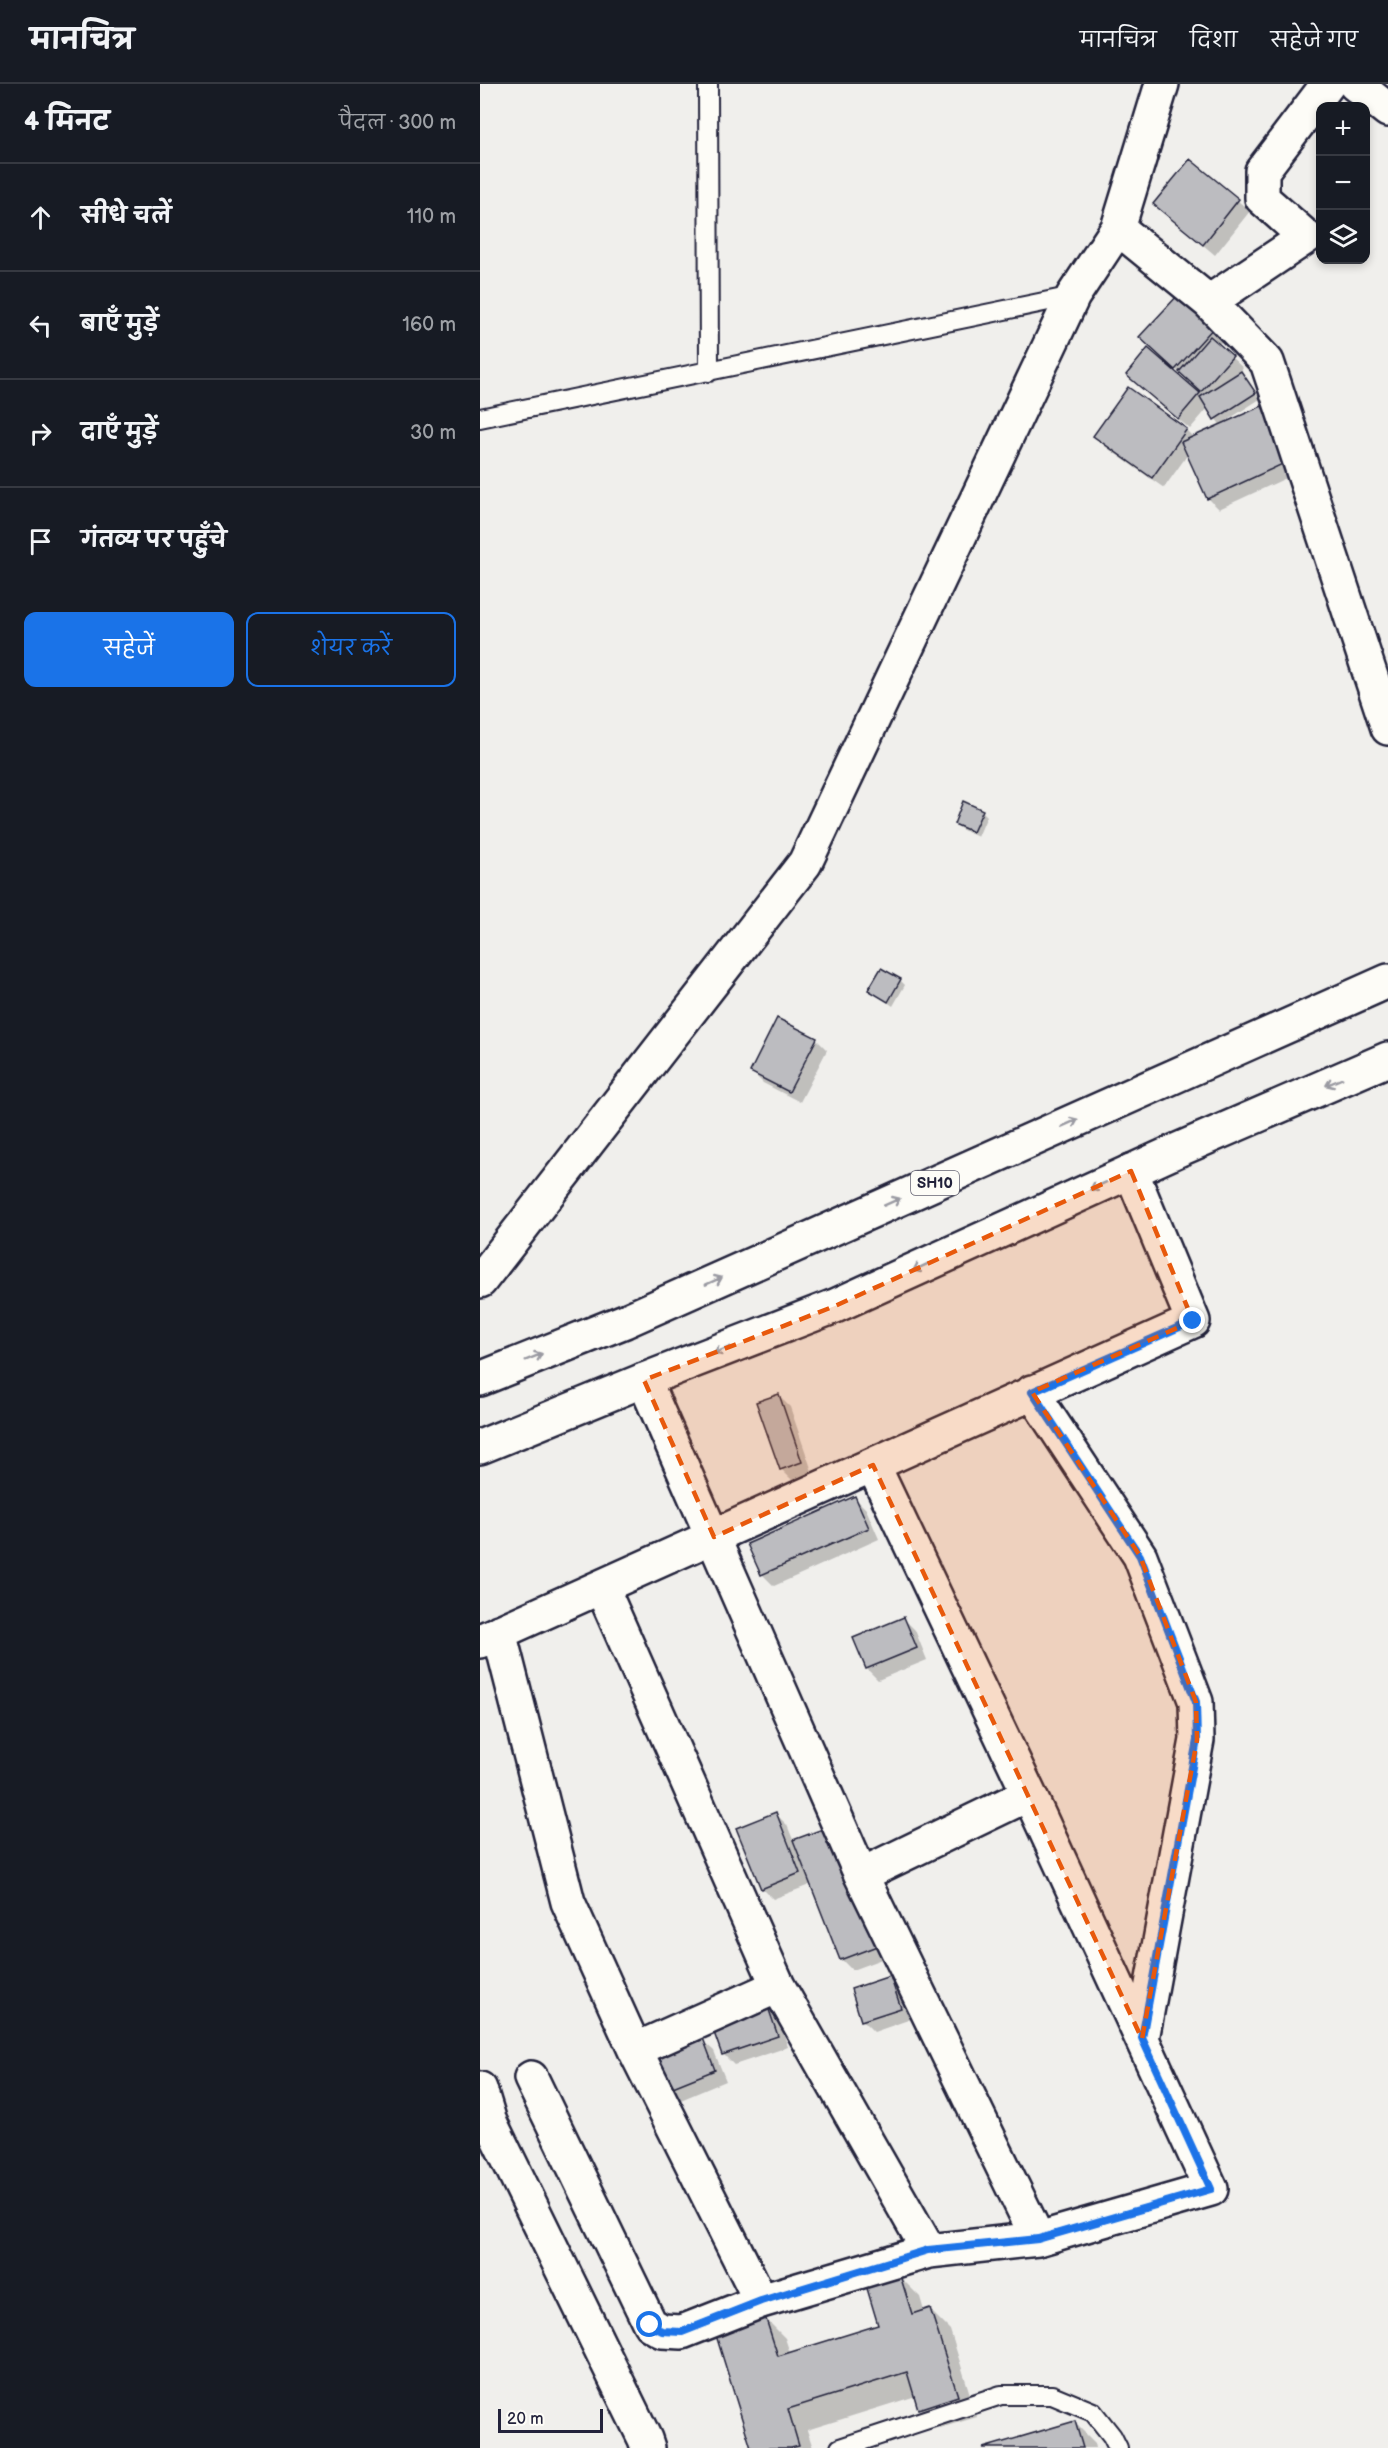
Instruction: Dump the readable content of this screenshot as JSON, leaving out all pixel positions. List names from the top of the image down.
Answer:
{
  "streets": {
    "street": ["SH10"]
  },
  "scale_bar": "20 m",
  "page": {
    "header": "मानचित्र",
    "nav": ["मानचित्र", "दिशा", "सहेजे गए"],
    "heading": ["4 मिनट", "पैदल · 300 m"],
    "map_buttons": ["+", "−"],
    "list": [
      ["सीधे चलें", "110 m"],
      ["बाएँ मुड़ें", "160 m"],
      ["दाएँ मुड़ें", "30 m"],
      "गंतव्य पर पहुँचे"
    ],
    "buttons": ["सहेजें", "शेयर करें"],
    "scale": "20 m"
  }
}
